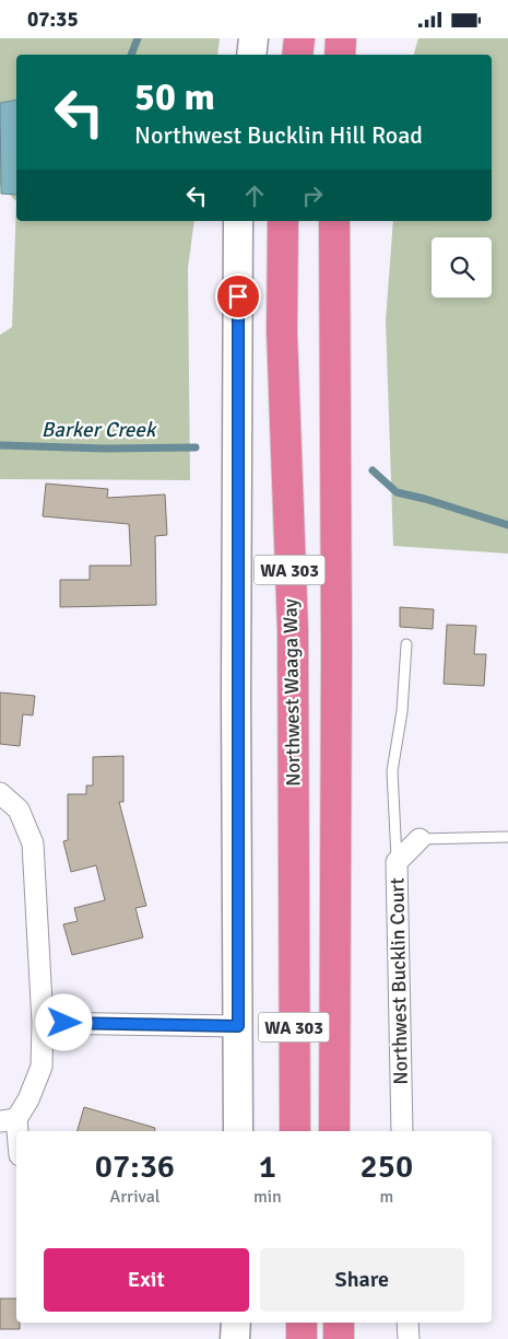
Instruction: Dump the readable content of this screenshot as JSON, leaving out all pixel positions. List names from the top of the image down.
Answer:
{
  "streets": {
    "highway": ["WA 303", "Northwest Waaga Way"],
    "street": ["Northwest Bucklin Court"]
  },
  "water": ["Barker Creek"],
  "page": {
    "status": "07:35",
    "turn": ["50 m", "Northwest Bucklin Hill Road"],
    "eta": [
      "07:36",
      "Arrival",
      "1",
      "min",
      "250",
      "m"
    ],
    "buttons": ["Exit", "Share"]
  }
}
